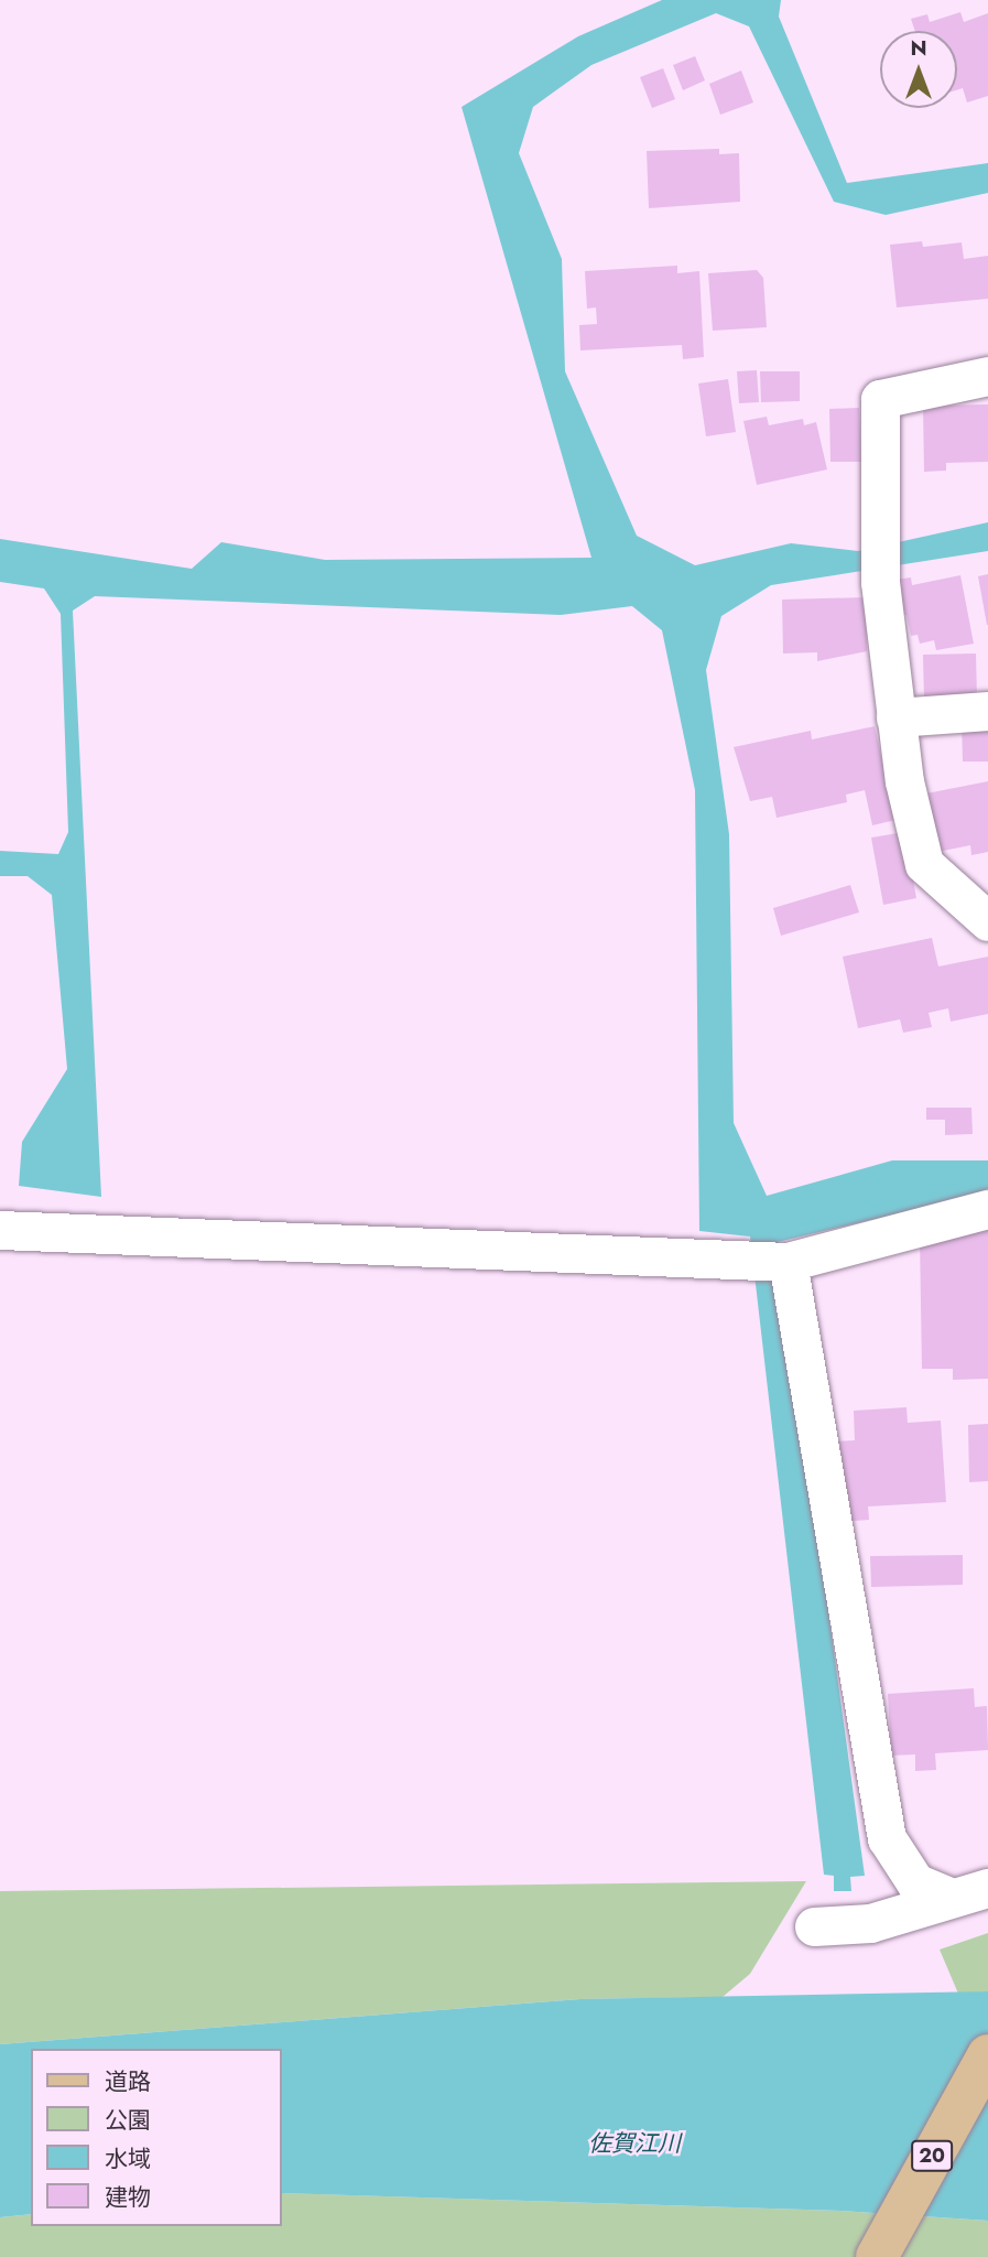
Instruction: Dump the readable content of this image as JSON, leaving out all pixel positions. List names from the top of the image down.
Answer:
{
  "streets": {
    "main road": ["20"]
  },
  "water": ["佐賀江川"],
  "legend": [
    "道路",
    "公園",
    "水域",
    "建物"
  ],
  "north": "top"
}
